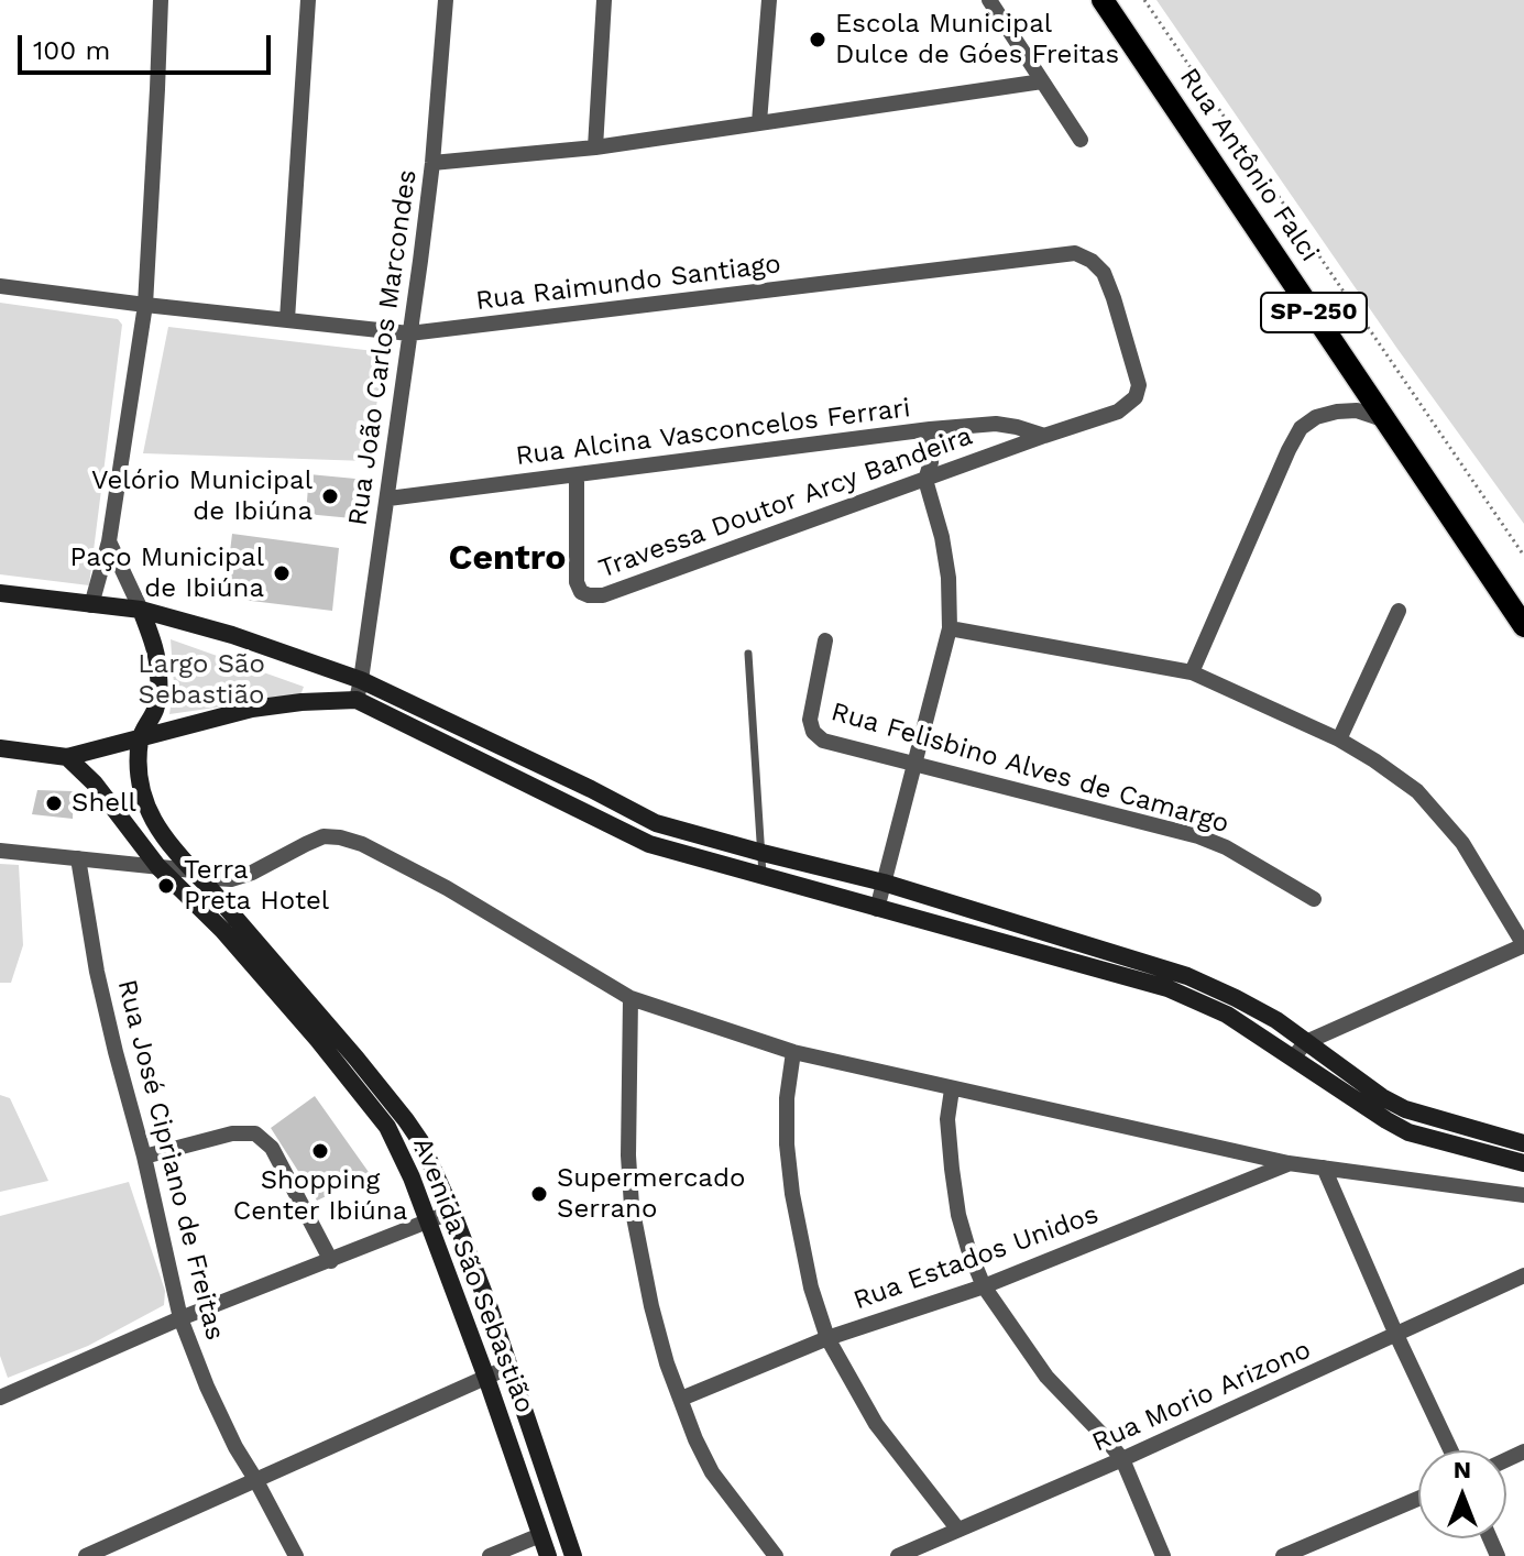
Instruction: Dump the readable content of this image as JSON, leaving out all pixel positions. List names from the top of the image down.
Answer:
{
  "streets": {
    "main road": ["Rua Antônio Falci", "SP-250", "Avenida São Sebastião"],
    "street": [
      "Rua Raimundo Santiago",
      "Rua João Carlos Marcondes",
      "Rua Alcina Vasconcelos Ferrari",
      "Travessa Doutor Arcy Bandeira",
      "Rua Felisbino Alves de Camargo",
      "Rua José Cipriano de Freitas",
      "Rua Estados Unidos",
      "Rua Morio Arizono"
    ]
  },
  "crossings": [
    ["Rua Raimundo Santiago", "Rua João Carlos Marcondes"],
    ["Rua Raimundo Santiago", "Travessa Doutor Arcy Bandeira"],
    ["Rua João Carlos Marcondes", "Rua Alcina Vasconcelos Ferrari"],
    ["Rua Alcina Vasconcelos Ferrari", "Travessa Doutor Arcy Bandeira"]
  ],
  "districts": ["Centro"],
  "parks": ["Largo São Sebastião"],
  "places": [
    "Escola Municipal Dulce de Góes Freitas",
    "Velório Municipal de Ibiúna",
    "Paço Municipal de Ibiúna",
    "Shell",
    "Terra Preta Hotel",
    "Shopping Center Ibiúna",
    "Supermercado Serrano"
  ],
  "scale_bar": "100 m",
  "north": "top"
}
